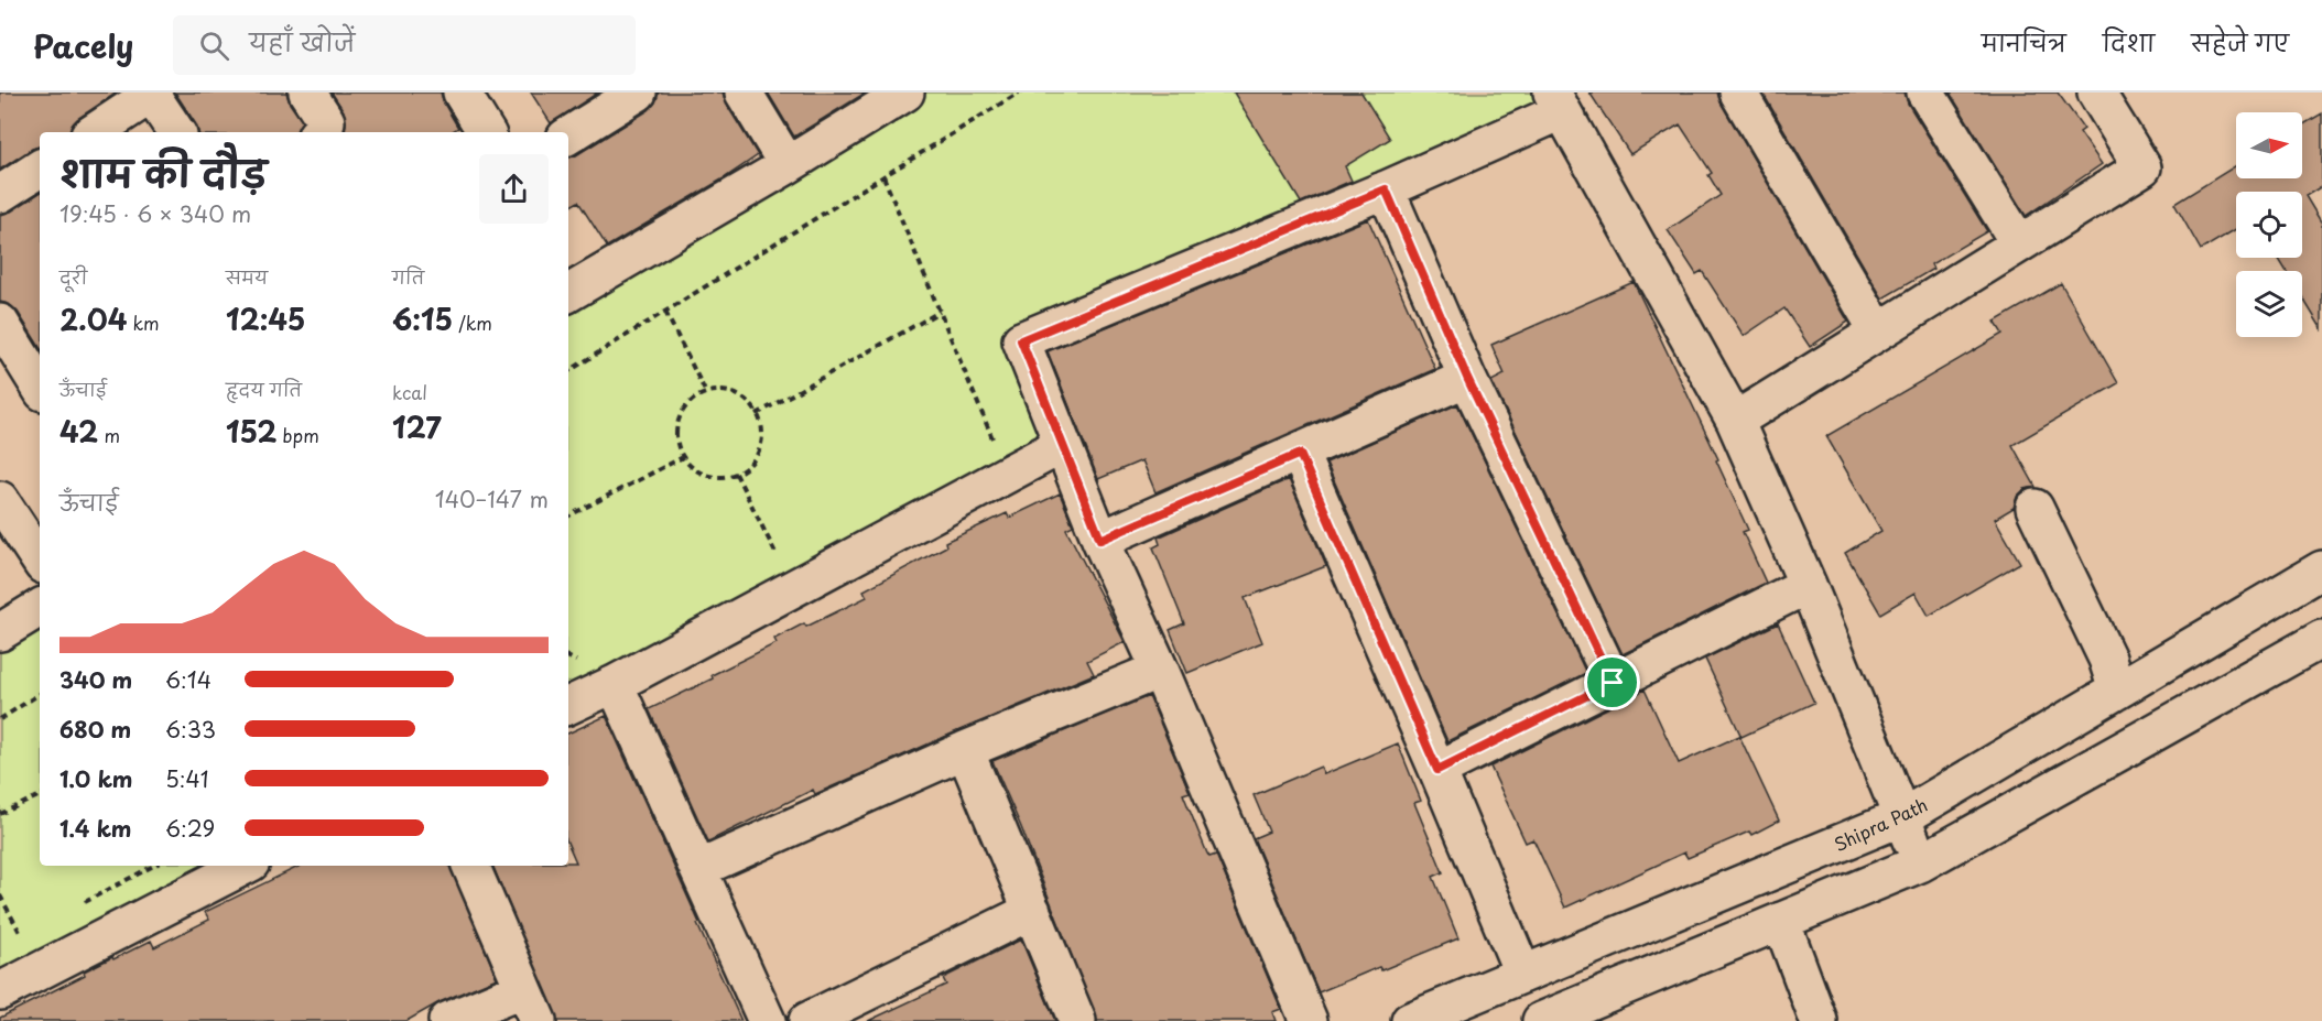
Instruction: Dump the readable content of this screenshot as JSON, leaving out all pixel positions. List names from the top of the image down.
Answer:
{
  "streets": {
    "street": ["Shipra Path"]
  },
  "north": "right",
  "page": {
    "header": "Pacely",
    "search": "यहाँ खोजें",
    "nav": ["मानचित्र", "दिशा", "सहेजे गए"],
    "heading": ["शाम की दौड़", "19:45 · 6 × 340 m"],
    "stats": [
      ["दूरी", "2.04 km"],
      ["समय", "12:45"],
      ["गति", "6:15 /km"],
      ["ऊँचाई", "42 m"],
      ["हृदय गति", "152 bpm"],
      ["kcal", "127"]
    ],
    "chart": ["ऊँचाई", "140–147 m"],
    "list": [
      {
        "name": "340 m",
        "note": "6:14"
      },
      {
        "name": "680 m",
        "note": "6:33"
      },
      {
        "name": "1.0 km",
        "note": "5:41"
      },
      {
        "name": "1.4 km",
        "note": "6:29"
      }
    ]
  }
}
